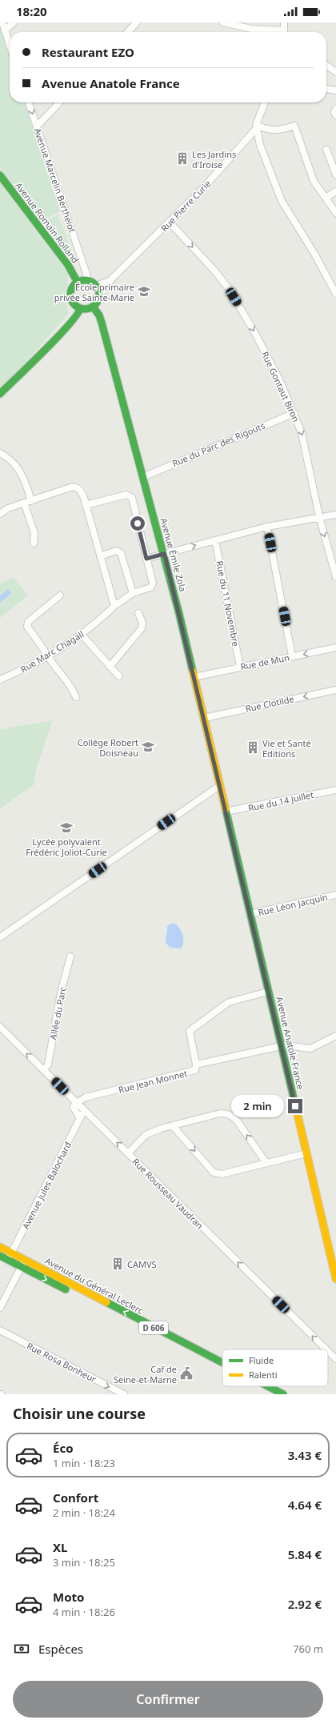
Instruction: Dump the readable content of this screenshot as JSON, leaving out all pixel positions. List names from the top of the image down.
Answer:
{
  "streets": {
    "main road": [
      "Avenue Romain Rolland",
      "Avenue Émile Zola",
      "Avenue Anatole France",
      "Avenue du Général Leclerc",
      "D 606"
    ],
    "street": [
      "Avenue Marcelin Berthelot",
      "Rue Pierre Curie",
      "Rue Gontaut Biron",
      "Rue du Parc des Rigouts",
      "Rue du 11 Novembre",
      "Rue Marc Chagall",
      "Rue de Mun",
      "Rue Clotilde",
      "Rue du 14 Juillet",
      "Rue Léon Jacquin",
      "Allée du Parc",
      "Rue Jean Monnet",
      "Avenue Jules Balochard",
      "Rue Rousseau Vaudran",
      "Rue Rosa Bonheur"
    ]
  },
  "crossings": [
    ["Avenue Marcelin Berthelot", "Rue Pierre Curie"],
    ["Avenue Marcelin Berthelot", "Avenue Romain Rolland"],
    ["Avenue Marcelin Berthelot", "Avenue Émile Zola"],
    ["Rue Pierre Curie", "Avenue Romain Rolland"],
    ["Rue Pierre Curie", "Rue Gontaut Biron"],
    ["Rue Pierre Curie", "Avenue Émile Zola"],
    ["Avenue Romain Rolland", "Avenue Émile Zola"],
    ["Rue Gontaut Biron", "Rue du Parc des Rigouts"],
    ["Rue du Parc des Rigouts", "Avenue Émile Zola"],
    ["Avenue Émile Zola", "Rue de Mun"],
    ["Avenue Émile Zola", "Rue Clotilde"],
    ["Avenue Émile Zola", "Rue du 14 Juillet"],
    ["Avenue Émile Zola", "Avenue Anatole France"],
    ["Rue du 11 Novembre", "Rue de Mun"],
    ["Rue du 14 Juillet", "Avenue Anatole France"],
    ["Rue Léon Jacquin", "Avenue Anatole France"],
    ["Allée du Parc", "Rue Rousseau Vaudran"],
    ["Avenue Anatole France", "Rue Jean Monnet"],
    ["Rue Jean Monnet", "Rue Rousseau Vaudran"],
    ["Avenue Jules Balochard", "Rue Rousseau Vaudran"],
    ["Avenue Jules Balochard", "Avenue du Général Leclerc"]
  ],
  "one_way": [
    "Rue Gontaut Biron",
    "Rue Clotilde",
    "Rue Rousseau Vaudran",
    "Rue Rosa Bonheur"
  ],
  "places": {
    "building": ["Les Jardins d'Iroise", "Vie et Santé Editions", "CAMVS"],
    "school or university": ["École primaire privée Sainte-Marie", "Collège Robert Doisneau", "Lycée polyvalent Frédéric Joliot-Curie"],
    "public building": ["Caf de Seine-et-Marne"]
  },
  "legend": ["Fluide", "Ralenti"],
  "page": {
    "status": "18:20",
    "banner": ["Restaurant EZO", "Avenue Anatole France"],
    "bubble": "2 min",
    "heading": "Choisir une course",
    "list": [
      {
        "name": "Éco",
        "note": "1 min · 18:23",
        "value": "3.43 €"
      },
      {
        "name": "Confort",
        "note": "2 min · 18:24",
        "value": "4.64 €"
      },
      {
        "name": "XL",
        "note": "3 min · 18:25",
        "value": "5.84 €"
      },
      {
        "name": "Moto",
        "note": "4 min · 18:26",
        "value": "2.92 €"
      }
    ],
    "pay": ["Espèces", "760 m"],
    "buttons": "Confirmer"
  }
}
